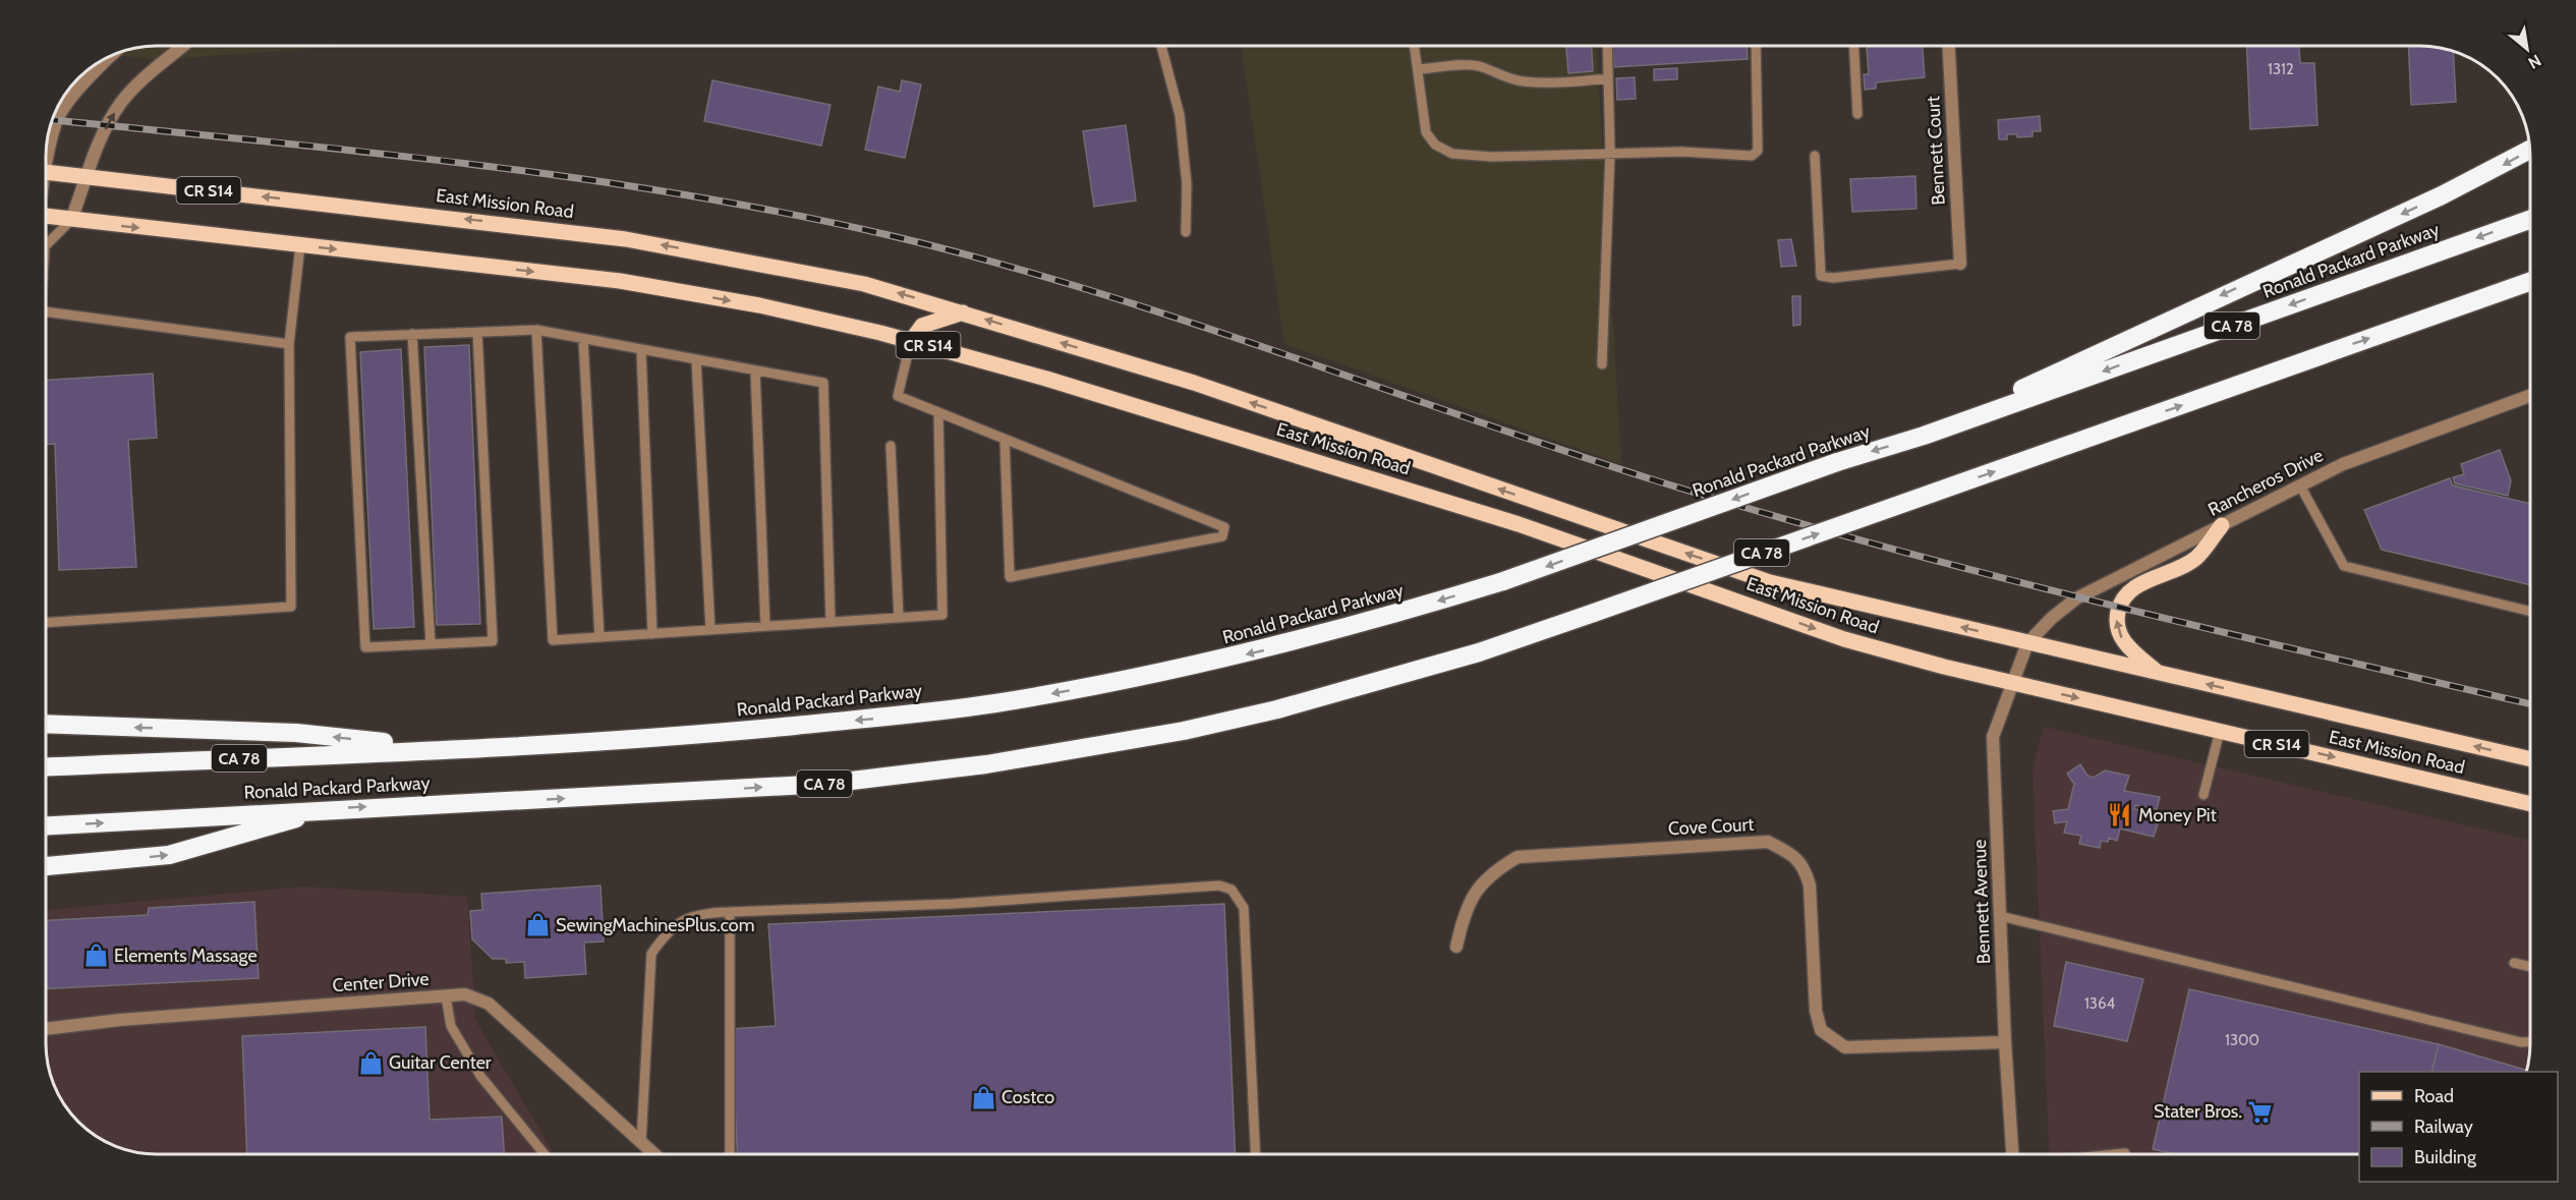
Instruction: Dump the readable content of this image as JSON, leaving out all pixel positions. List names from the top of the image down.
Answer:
{
  "streets": {
    "highway": ["Ronald Packard Parkway", "CA 78"],
    "main road": ["CR S14", "East Mission Road"],
    "street": [
      "Bennett Court",
      "Rancheros Drive",
      "Cove Court",
      "Bennett Avenue",
      "Center Drive"
    ]
  },
  "crossings": [
    ["East Mission Road", "Rancheros Drive"],
    ["East Mission Road", "Bennett Avenue"],
    ["Rancheros Drive", "Bennett Avenue"],
    ["Cove Court", "Bennett Avenue"]
  ],
  "places": {
    "restaurant": ["Money Pit"],
    "shop": [
      "SewingMachinesPlus.com",
      "Elements Massage",
      "Guitar Center",
      "Costco"
    ],
    "supermarket": ["Stater Bros."]
  },
  "house_numbers": ["1312", "1364", "1300"],
  "legend": ["Road", "Railway", "Building"],
  "north": "bottom right"
}
